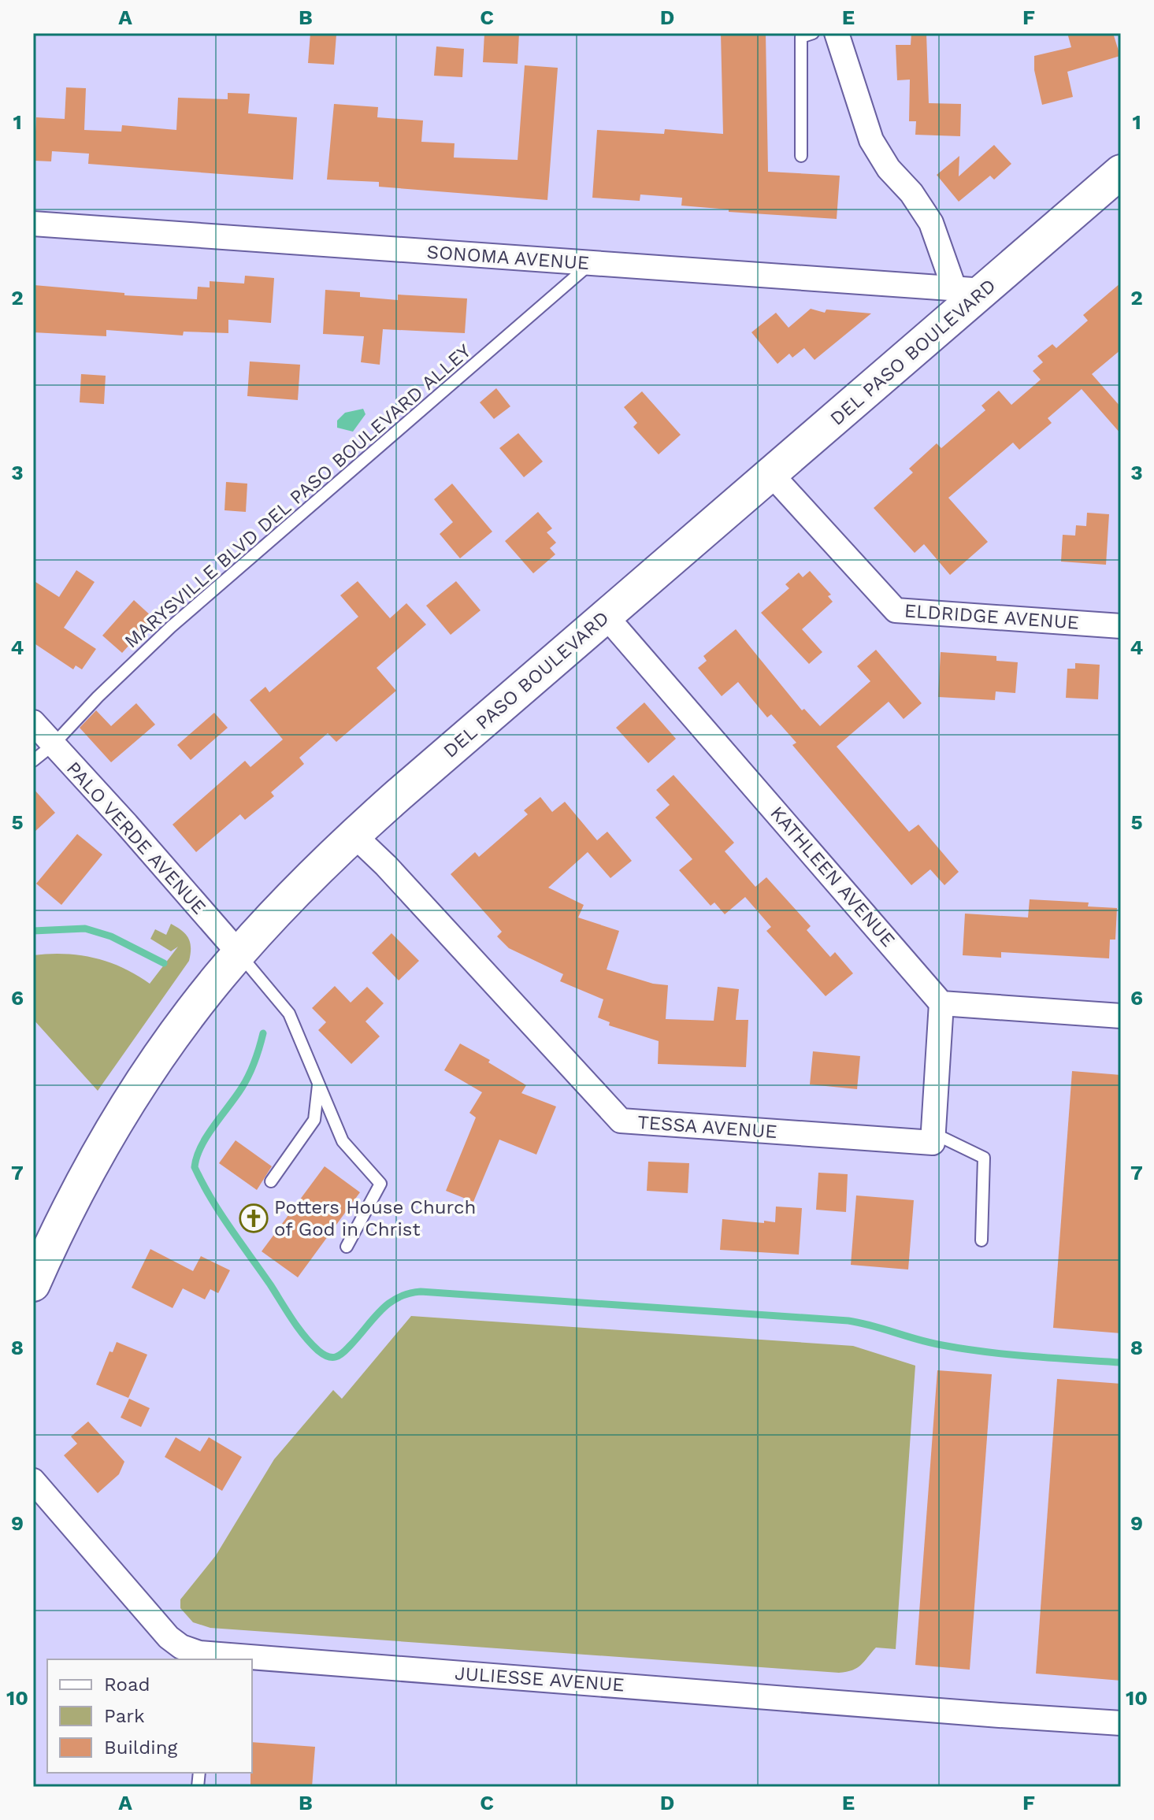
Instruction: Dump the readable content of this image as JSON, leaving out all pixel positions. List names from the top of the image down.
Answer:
{
  "streets": {
    "main road": ["DEL PASO BOULEVARD"],
    "street": [
      "SONOMA AVENUE",
      "ELDRIDGE AVENUE",
      "PALO VERDE AVENUE",
      "KATHLEEN AVENUE",
      "TESSA AVENUE",
      "JULIESSE AVENUE"
    ],
    "lane": ["MARYSVILLE BLVD DEL PASO BOULEVARD ALLEY"]
  },
  "crossings": [
    ["SONOMA AVENUE", "DEL PASO BOULEVARD"],
    ["SONOMA AVENUE", "MARYSVILLE BLVD DEL PASO BOULEVARD ALLEY"],
    ["DEL PASO BOULEVARD", "ELDRIDGE AVENUE"],
    ["DEL PASO BOULEVARD", "PALO VERDE AVENUE"],
    ["DEL PASO BOULEVARD", "KATHLEEN AVENUE"],
    ["DEL PASO BOULEVARD", "TESSA AVENUE"],
    ["MARYSVILLE BLVD DEL PASO BOULEVARD ALLEY", "PALO VERDE AVENUE"]
  ],
  "places": {
    "church": ["Potters House Church of God in Christ"]
  },
  "legend": ["Road", "Park", "Building"],
  "grid": {
    "columns": [
      "A",
      "B",
      "C",
      "D",
      "E",
      "F"
    ],
    "rows": [
      "1",
      "2",
      "3",
      "4",
      "5",
      "6",
      "7",
      "8",
      "9",
      "10"
    ]
  }
}
